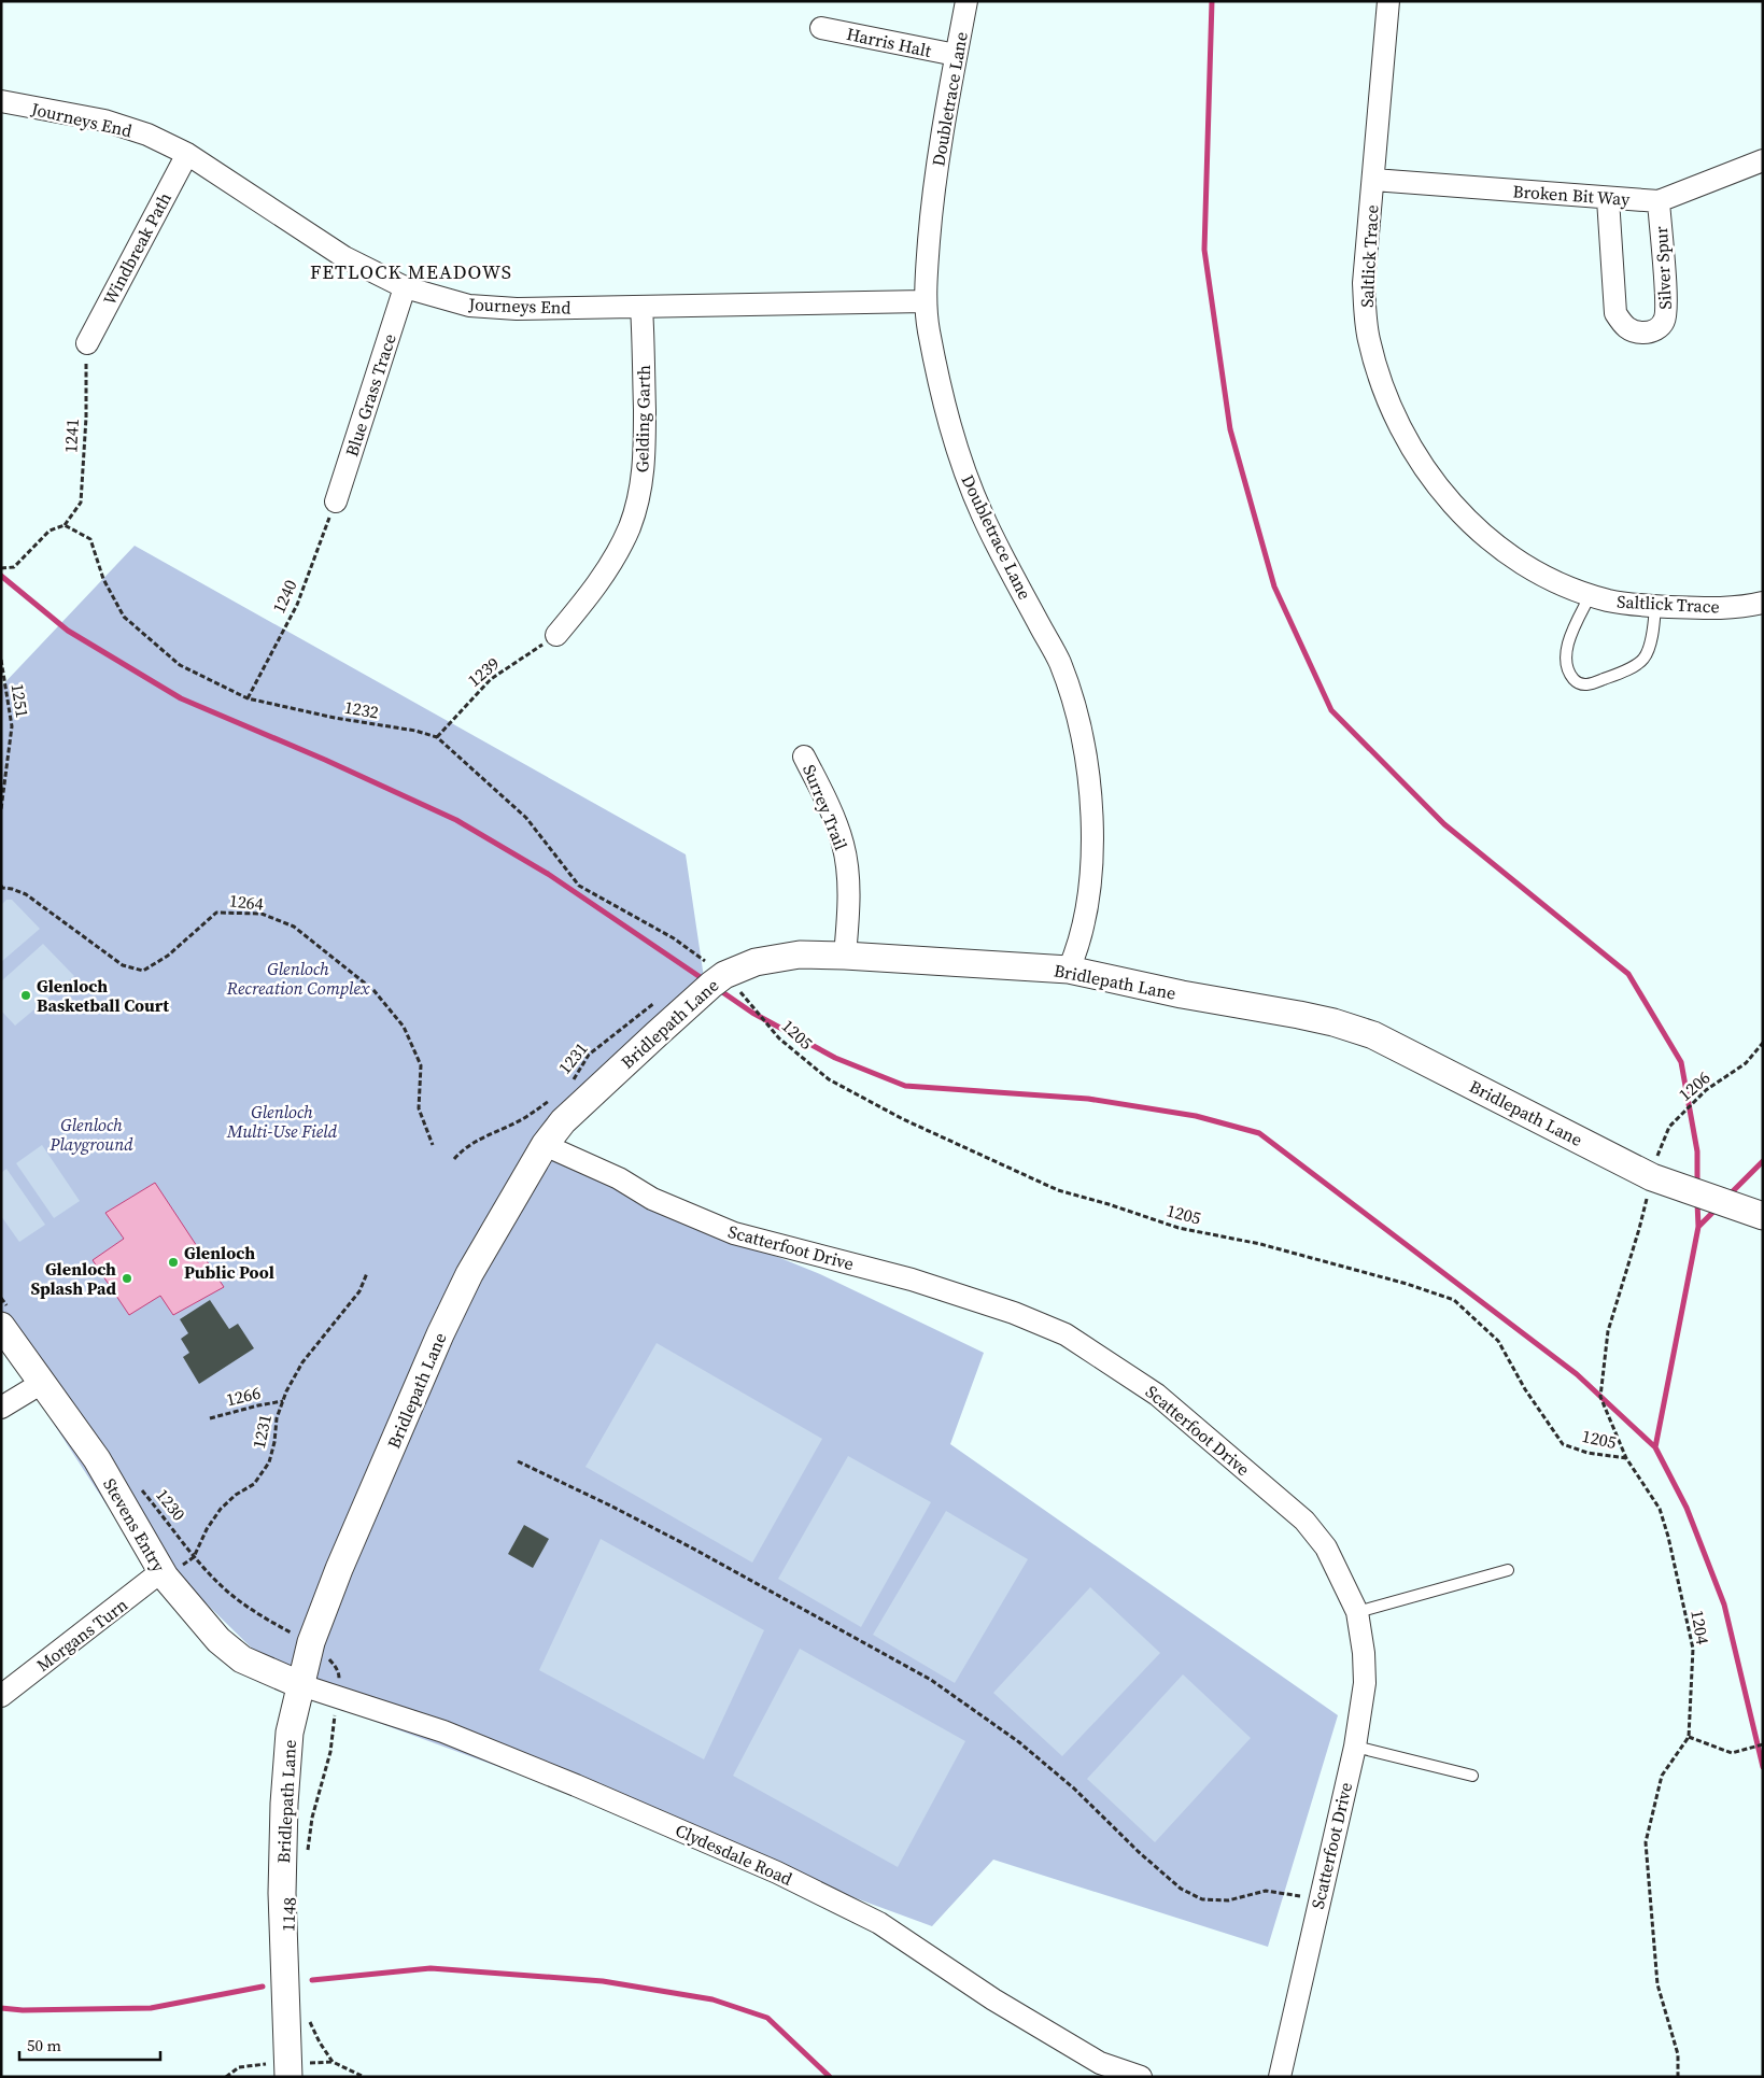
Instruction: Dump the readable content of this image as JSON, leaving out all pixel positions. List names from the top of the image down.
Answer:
{
  "streets": {
    "street": [
      "Harris Halt",
      "Doubletrace Lane",
      "Journeys End",
      "Broken Bit Way",
      "Windbreak Path",
      "Saltlick Trace",
      "Silver Spur",
      "Blue Grass Trace",
      "Gelding Garth",
      "Surrey Trail",
      "Bridlepath Lane",
      "Scatterfoot Drive",
      "Stevens Entry",
      "Morgans Turn",
      "Clydesdale Road"
    ],
    "path": [
      "1241",
      "1240",
      "1239",
      "1251",
      "1232",
      "1264",
      "1205",
      "1231",
      "1206",
      "1266",
      "1230",
      "1204"
    ]
  },
  "crossings": [
    ["Harris Halt", "Doubletrace Lane"],
    ["Doubletrace Lane", "Journeys End"],
    ["Doubletrace Lane", "Bridlepath Lane"],
    ["Journeys End", "Windbreak Path"],
    ["Journeys End", "Blue Grass Trace"],
    ["Journeys End", "Gelding Garth"],
    ["Broken Bit Way", "Saltlick Trace"],
    ["Broken Bit Way", "Silver Spur"],
    ["Windbreak Path", "1241"],
    ["Blue Grass Trace", "1240"],
    ["Gelding Garth", "1239"],
    ["1241", "1232"],
    ["1240", "1232"],
    ["1239", "1232"],
    ["1232", "Bridlepath Lane"],
    ["1232", "1205"],
    ["Surrey Trail", "Bridlepath Lane"],
    ["Bridlepath Lane", "1205"],
    ["Bridlepath Lane", "Scatterfoot Drive"],
    ["Bridlepath Lane", "1230"],
    ["Bridlepath Lane", "Stevens Entry"],
    ["Bridlepath Lane", "Clydesdale Road"],
    ["1205", "1204"],
    ["1231", "1266"],
    ["1231", "1230"],
    ["1230", "Clydesdale Road"],
    ["Stevens Entry", "Morgans Turn"],
    ["Stevens Entry", "Clydesdale Road"]
  ],
  "districts": ["FETLOCK MEADOWS"],
  "parks": ["Glenloch Recreation Complex", "Glenloch Multi-Use Field", "Glenloch Playground"],
  "places": ["Glenloch Basketball Court", "Glenloch Public Pool", "Glenloch Splash Pad"],
  "scale_bar": "50 m"
}
